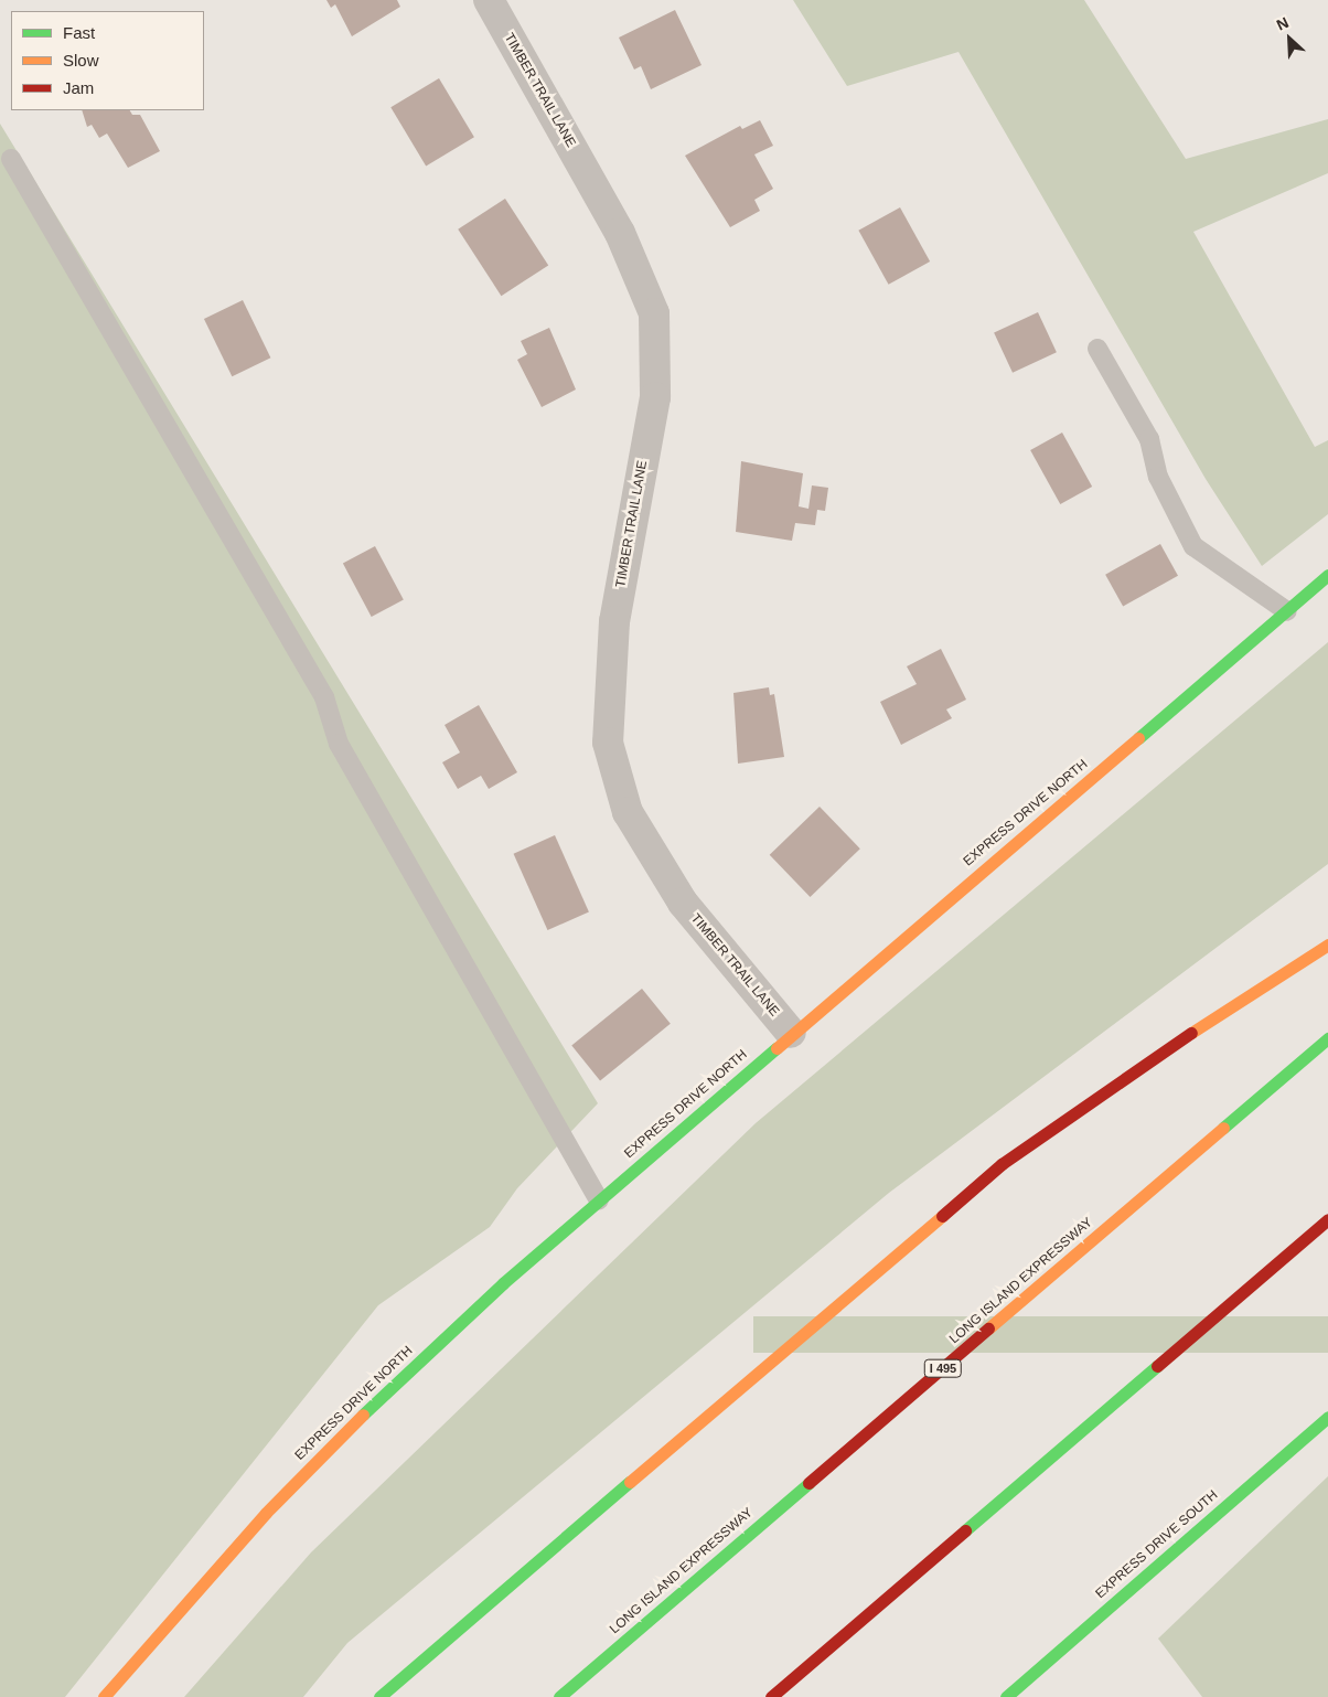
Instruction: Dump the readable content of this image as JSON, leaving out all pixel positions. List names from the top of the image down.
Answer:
{
  "streets": {
    "main road": [
      "EXPRESS DRIVE NORTH",
      "LONG ISLAND EXPRESSWAY",
      "I 495",
      "EXPRESS DRIVE SOUTH"
    ],
    "street": ["TIMBER TRAIL LANE"]
  },
  "crossings": [
    ["TIMBER TRAIL LANE", "EXPRESS DRIVE NORTH"]
  ],
  "legend": ["Fast", "Slow", "Jam"],
  "north": "top left"
}
